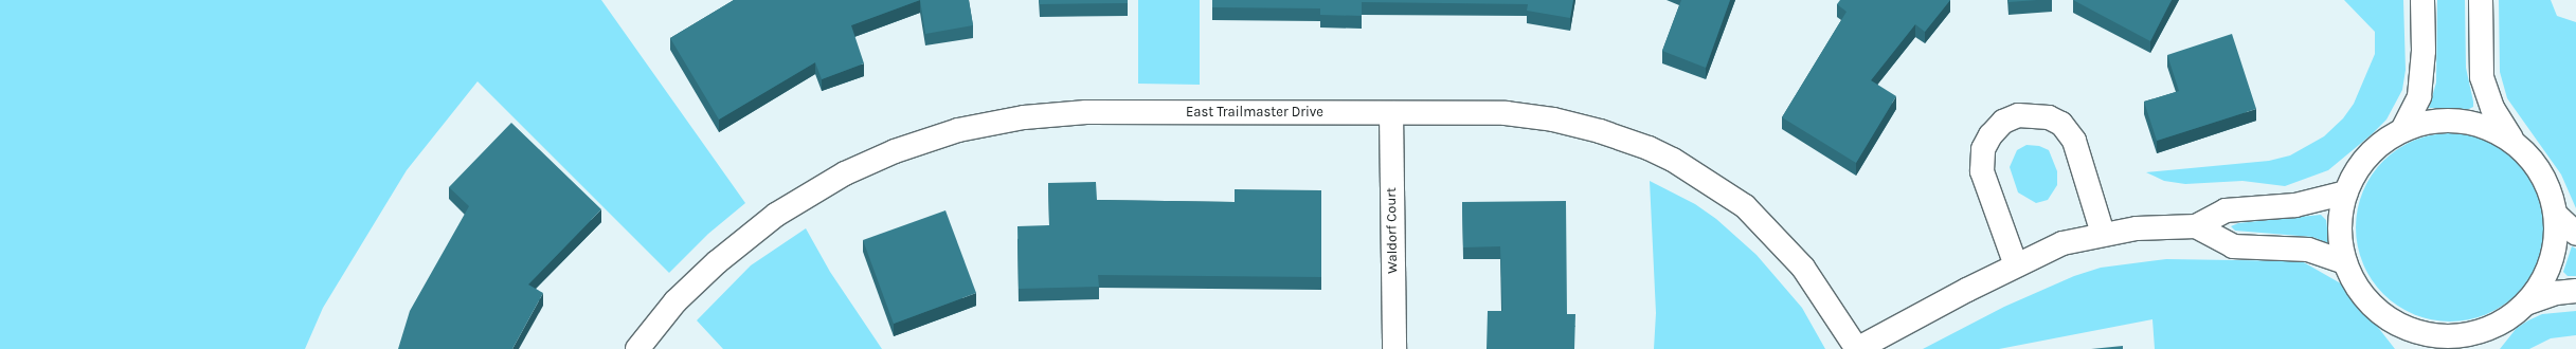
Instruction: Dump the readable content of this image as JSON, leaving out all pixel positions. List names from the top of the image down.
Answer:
{
  "streets": {
    "street": ["East Trailmaster Drive", "Waldorf Court"]
  },
  "crossings": [
    ["East Trailmaster Drive", "Waldorf Court"]
  ]
}
